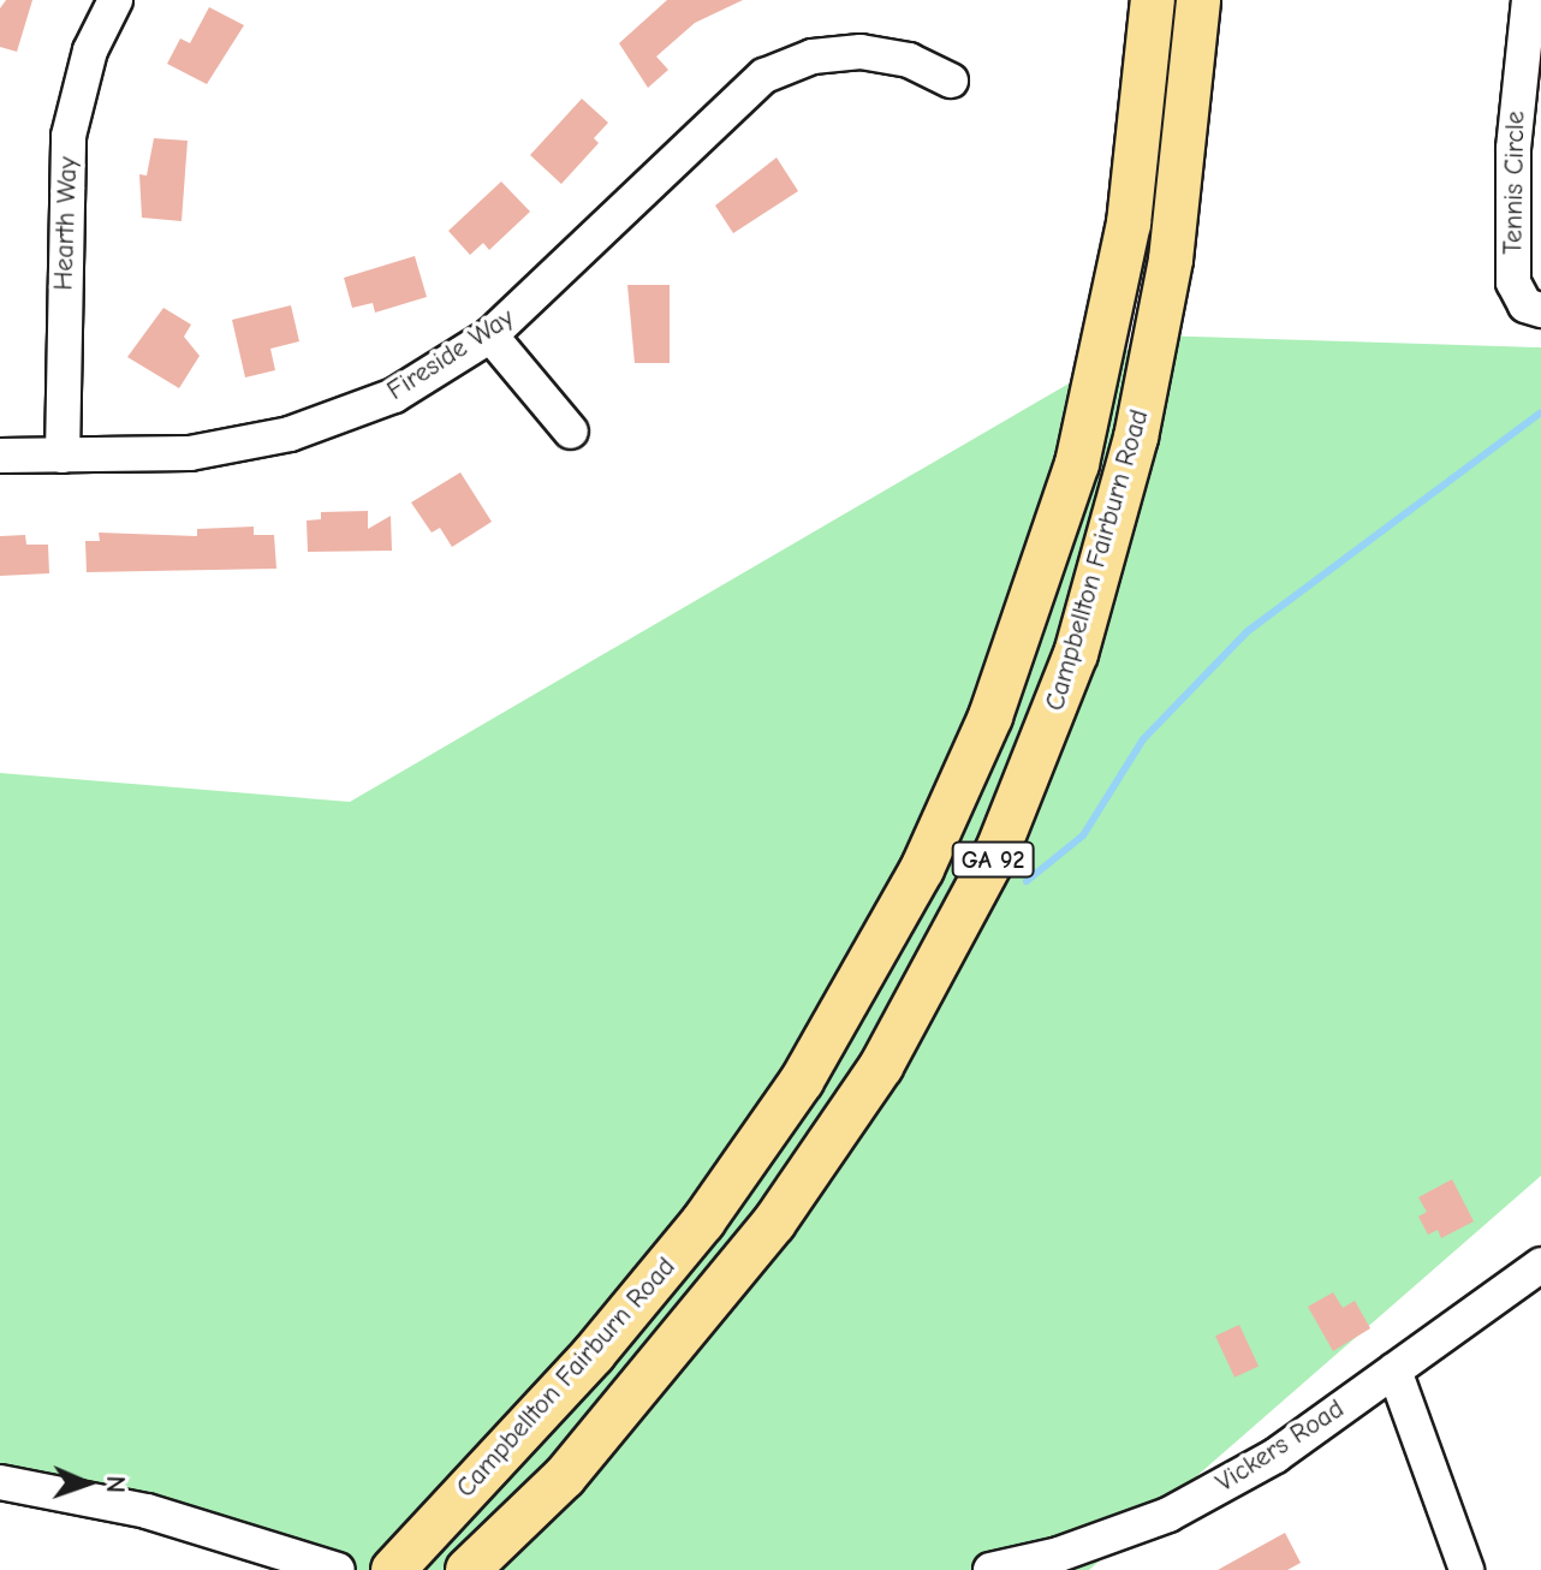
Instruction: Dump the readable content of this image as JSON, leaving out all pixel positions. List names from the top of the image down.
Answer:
{
  "streets": {
    "main road": ["Campbellton Fairburn Road", "GA 92"],
    "street": [
      "Tennis Circle",
      "Hearth Way",
      "Fireside Way",
      "Vickers Road"
    ]
  },
  "crossings": [
    ["Hearth Way", "Fireside Way"]
  ],
  "north": "right"
}
